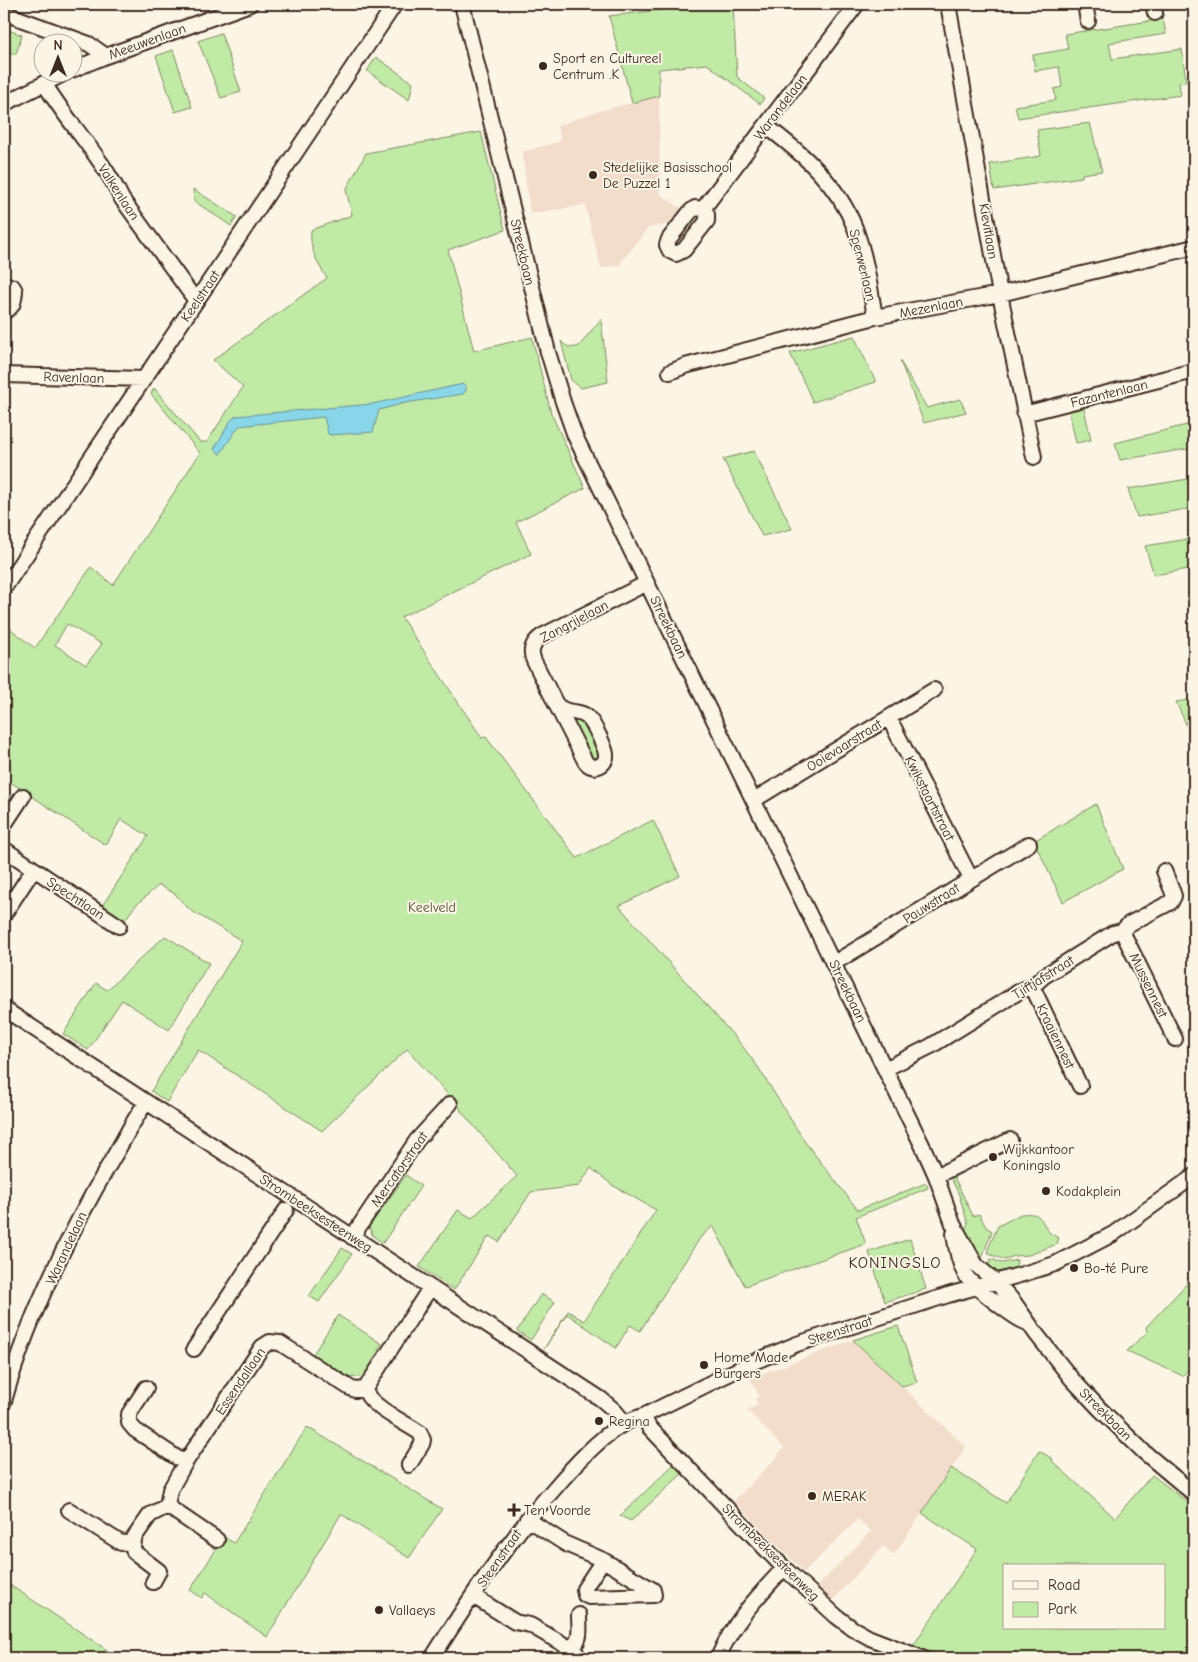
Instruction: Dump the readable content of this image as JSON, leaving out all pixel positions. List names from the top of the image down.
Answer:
{
  "streets": {
    "street": [
      "Meeuwenlaan",
      "Warandelaan",
      "Valkenlaan",
      "Kievitlaan",
      "Streekbaan",
      "Sperwerlaan",
      "Keelstraat",
      "Mezenlaan",
      "Ravenlaan",
      "Fazantenlaan",
      "Zangrijelaan",
      "Ooievaarstraat",
      "Kwikstaartstraat",
      "Spechtlaan",
      "Pauwstraat",
      "Tjiftjafstraat",
      "Mussennest",
      "Kraaiennest",
      "Mercatorstraat",
      "Strombeeksesteenweg",
      "Steenstraat",
      "Essendallaan"
    ]
  },
  "crossings": [
    ["Warandelaan", "Sperwerlaan"],
    ["Warandelaan", "Strombeeksesteenweg"],
    ["Valkenlaan", "Keelstraat"],
    ["Kievitlaan", "Mezenlaan"],
    ["Kievitlaan", "Fazantenlaan"],
    ["Streekbaan", "Zangrijelaan"],
    ["Streekbaan", "Ooievaarstraat"],
    ["Streekbaan", "Pauwstraat"],
    ["Streekbaan", "Tjiftjafstraat"],
    ["Streekbaan", "Steenstraat"],
    ["Sperwerlaan", "Mezenlaan"],
    ["Keelstraat", "Ravenlaan"],
    ["Ooievaarstraat", "Kwikstaartstraat"],
    ["Kwikstaartstraat", "Pauwstraat"],
    ["Tjiftjafstraat", "Mussennest"],
    ["Tjiftjafstraat", "Kraaiennest"],
    ["Mercatorstraat", "Strombeeksesteenweg"],
    ["Strombeeksesteenweg", "Steenstraat"]
  ],
  "districts": ["KONINGSLO"],
  "parks": ["Keelveld"],
  "places": {
    "other": [
      "Sport en Cultureel Centrum .K",
      "Stedelijke Basisschool De Puzzel 1",
      "Wijkkantoor Koningslo",
      "Kodakplein",
      "Bo-té Pure",
      "Home Made Burgers",
      "Regina",
      "MERAK",
      "Vallaeys"
    ],
    "health": ["Ten Voorde"]
  },
  "legend": ["Road", "Park"],
  "north": "top"
}
